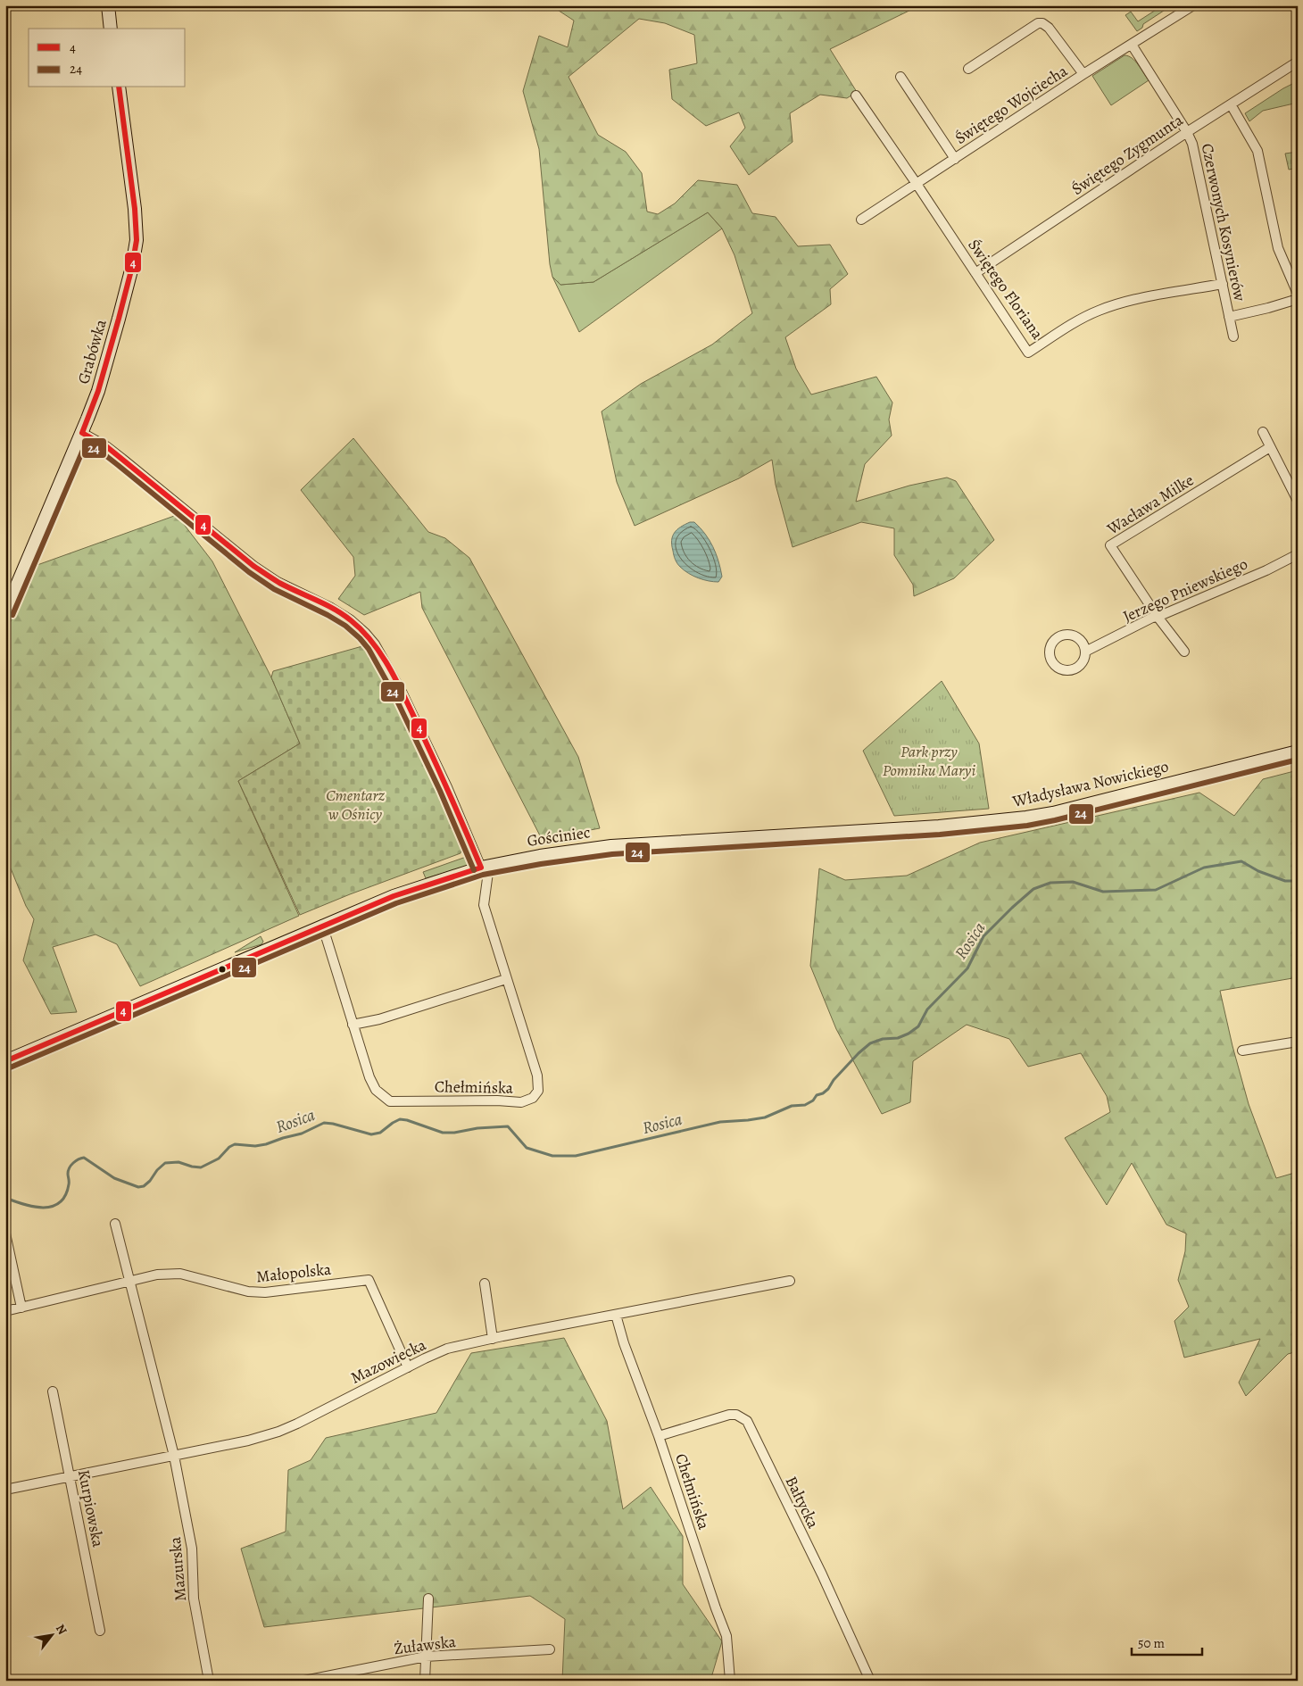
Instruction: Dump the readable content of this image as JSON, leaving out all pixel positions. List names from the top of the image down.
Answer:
{
  "streets": {
    "street": [
      "Świętego Wojciecha",
      "Świętego Zygmunta",
      "Czerwonych Kosynierów",
      "Świętego Floriana",
      "Grabówka",
      "Wacława Milke",
      "Jerzego Pniewskiego",
      "Władysława Nowickiego",
      "Gościniec",
      "Chełmińska",
      "Małopolska",
      "Mazowiecka",
      "Bałtycka",
      "Kurpiowska",
      "Mazurska",
      "Żuławska"
    ]
  },
  "crossings": [
    ["Świętego Wojciecha", "Czerwonych Kosynierów"],
    ["Świętego Wojciecha", "Świętego Floriana"],
    ["Świętego Zygmunta", "Czerwonych Kosynierów"],
    ["Świętego Zygmunta", "Świętego Floriana"],
    ["Czerwonych Kosynierów", "Świętego Floriana"],
    ["Wacława Milke", "Jerzego Pniewskiego"],
    ["Władysława Nowickiego", "Gościniec"],
    ["Gościniec", "Chełmińska"],
    ["Chełmińska", "Mazowiecka"],
    ["Chełmińska", "Bałtycka"],
    ["Małopolska", "Mazowiecka"],
    ["Mazowiecka", "Kurpiowska"],
    ["Mazowiecka", "Mazurska"]
  ],
  "water": ["Rosica"],
  "parks": ["Park przy Pomniku Maryi", "Cmentarz w Ośnicy"],
  "lines": ["transit line 4", "transit line 24"],
  "legend": ["4", "24"],
  "scale_bar": "50 m",
  "north": "top right"
}
